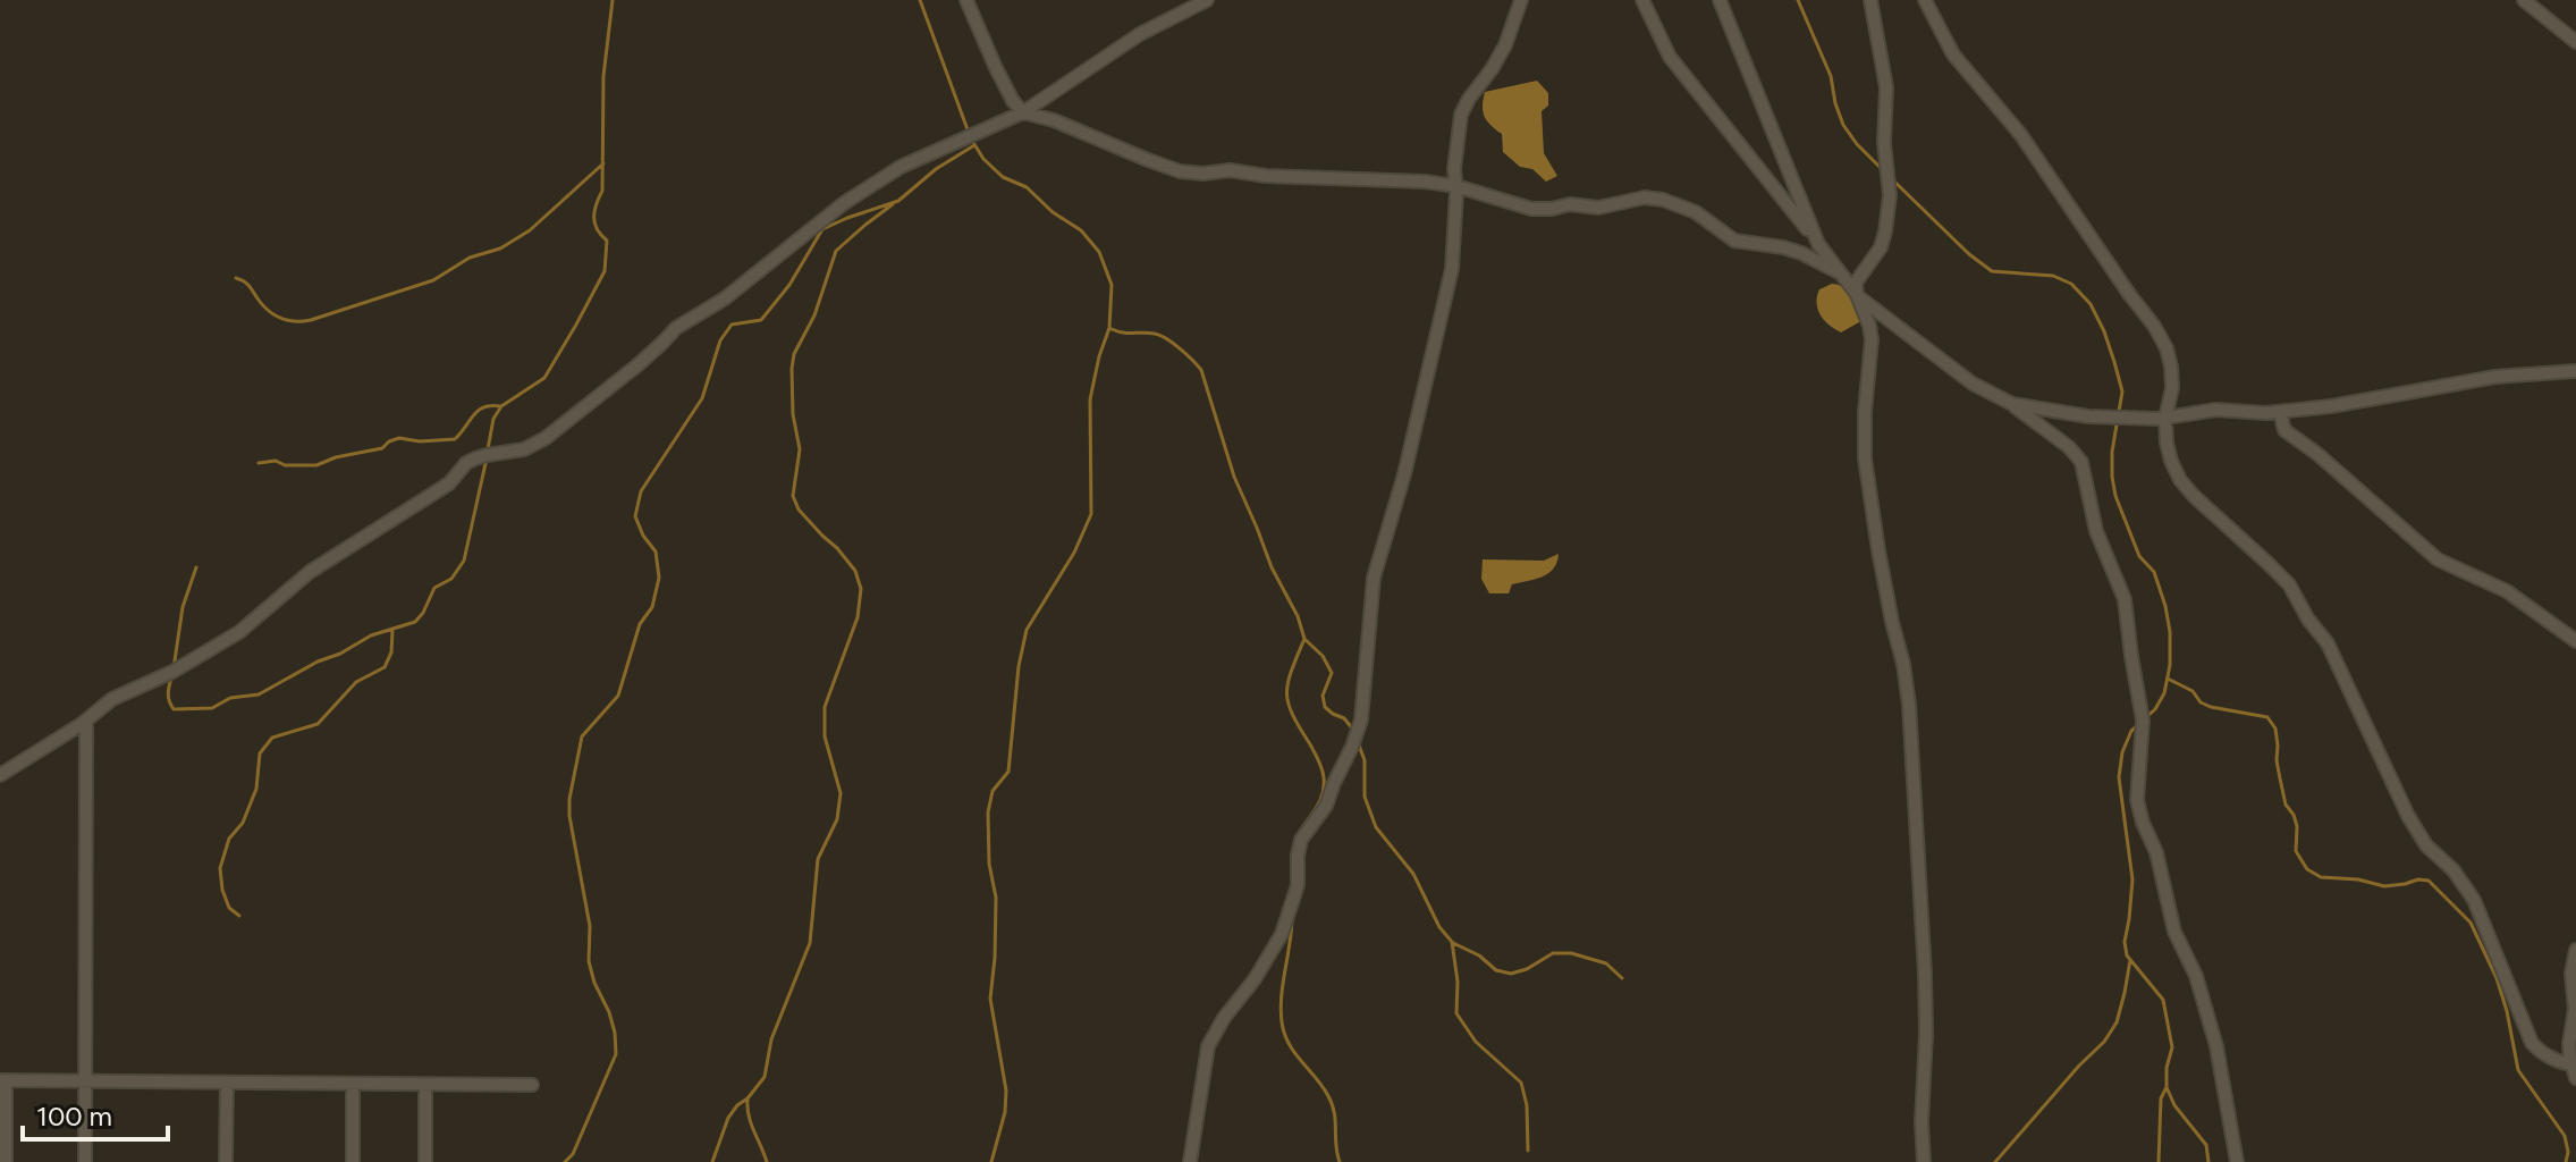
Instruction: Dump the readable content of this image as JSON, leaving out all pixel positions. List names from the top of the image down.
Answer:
{
  "scale_bar": "100 m"
}
